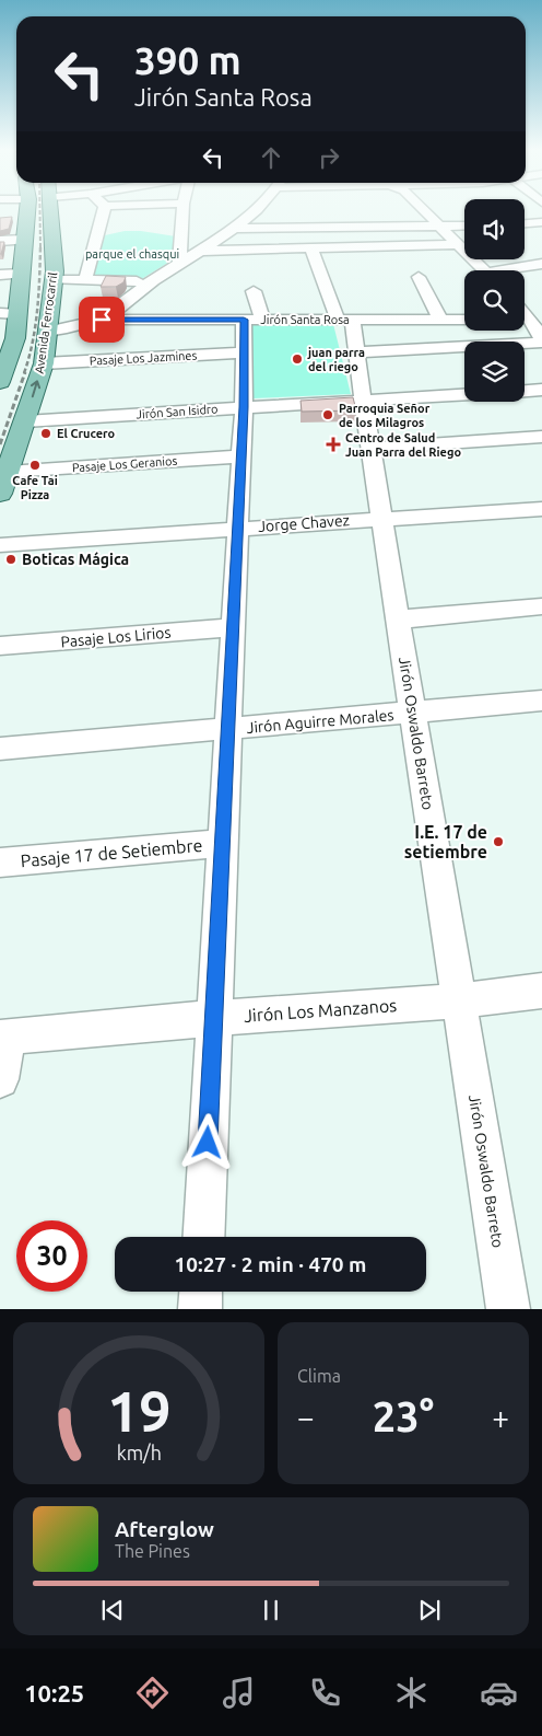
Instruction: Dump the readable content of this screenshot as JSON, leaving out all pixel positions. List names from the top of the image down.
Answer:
{
  "streets": {
    "main road": ["Avenida Ferrocarril"],
    "street": [
      "Jirón Santa Rosa",
      "Pasaje Los Jazmines",
      "Jirón San Isidro",
      "Pasaje Los Geranios",
      "Jorge Chavez",
      "Pasaje Los Lirios",
      "Jirón Aguirre Morales",
      "Jirón Oswaldo Barreto",
      "Pasaje 17 de Setiembre",
      "Jirón Los Manzanos"
    ]
  },
  "crossings": [
    ["Jirón Santa Rosa", "Jirón Oswaldo Barreto"],
    ["Avenida Ferrocarril", "Pasaje Los Jazmines"],
    ["Avenida Ferrocarril", "Jirón San Isidro"],
    ["Avenida Ferrocarril", "Pasaje Los Geranios"],
    ["Jirón San Isidro", "Jirón Oswaldo Barreto"],
    ["Jorge Chavez", "Jirón Oswaldo Barreto"],
    ["Jirón Aguirre Morales", "Jirón Oswaldo Barreto"],
    ["Jirón Oswaldo Barreto", "Jirón Los Manzanos"]
  ],
  "parks": ["parque el chasqui"],
  "places": {
    "other": [
      "juan parra del riego",
      "Parroquia Señor de los Milagros",
      "El Crucero",
      "Cafe Tai Pizza",
      "Boticas Mágica",
      "I.E. 17 de setiembre"
    ],
    "health": ["Centro de Salud Juan Parra del Riego"]
  },
  "page": {
    "turn": ["390 m", "Jirón Santa Rosa"],
    "limit": "30",
    "trip": "10:27 · 2 min · 470 m",
    "tile": "Clima",
    "heat": ["−", "23°", "+"],
    "song": ["Afterglow", "The Pines"],
    "tabs": "10:25",
    "gauge": ["19", "km/h"]
  }
}
